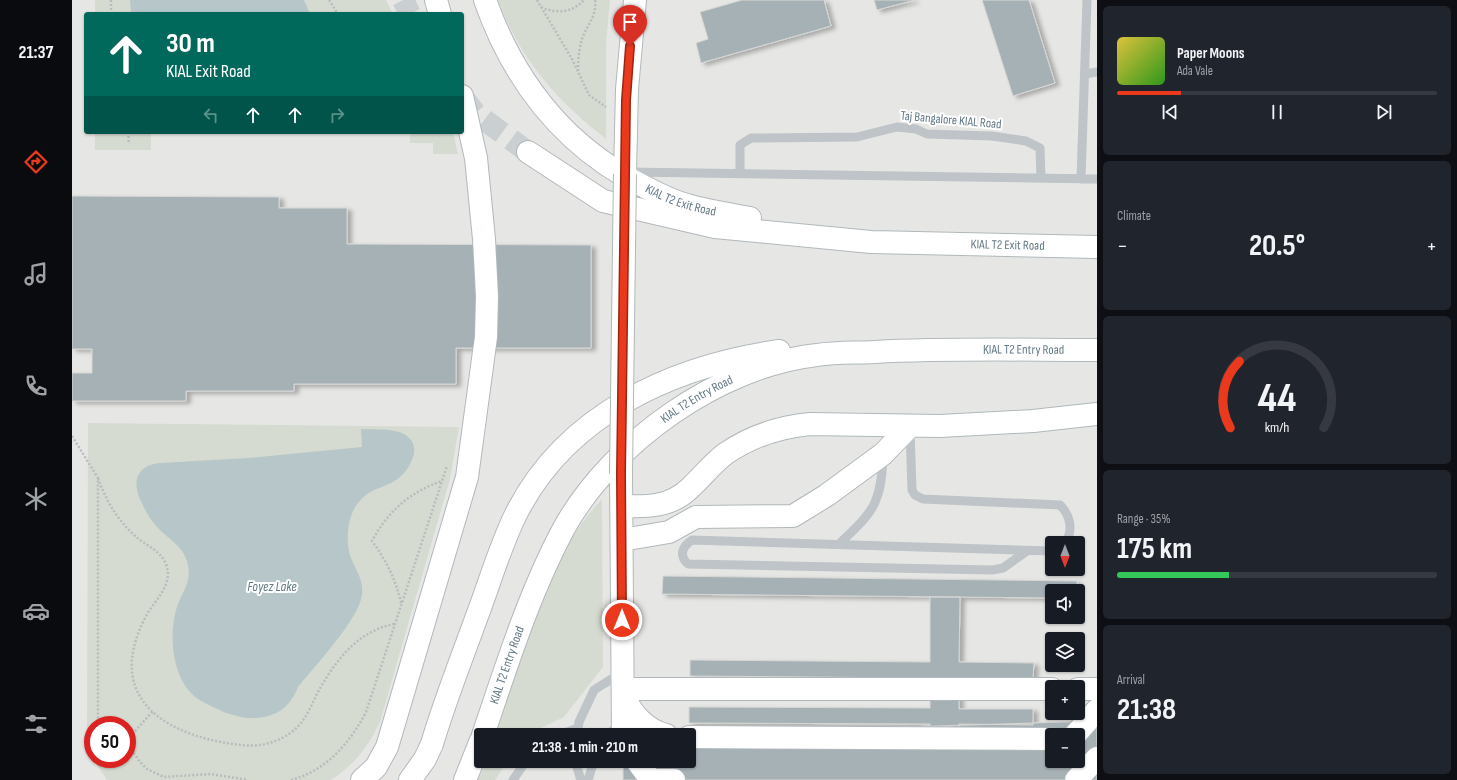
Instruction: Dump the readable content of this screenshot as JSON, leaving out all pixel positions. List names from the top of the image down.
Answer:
{
  "streets": {
    "main road": ["KIAL T2 Exit Road", "KIAL T2 Entry Road"],
    "lane": ["Taj Bangalore KIAL Road"]
  },
  "water": ["Foyez Lake"],
  "north": "bottom",
  "page": {
    "tabs": "21:37",
    "turn": ["30 m", "KIAL Exit Road"],
    "song": ["Paper Moons", "Ada Vale"],
    "tile": [
      "Climate",
      ["Range · 35%", "175 km"],
      ["Arrival", "21:38"]
    ],
    "heat": ["−", "20.5°", "+"],
    "map_buttons": ["+", "−"],
    "limit": "50",
    "trip": "21:38 · 1 min · 210 m",
    "gauge": ["44", "km/h"]
  }
}
